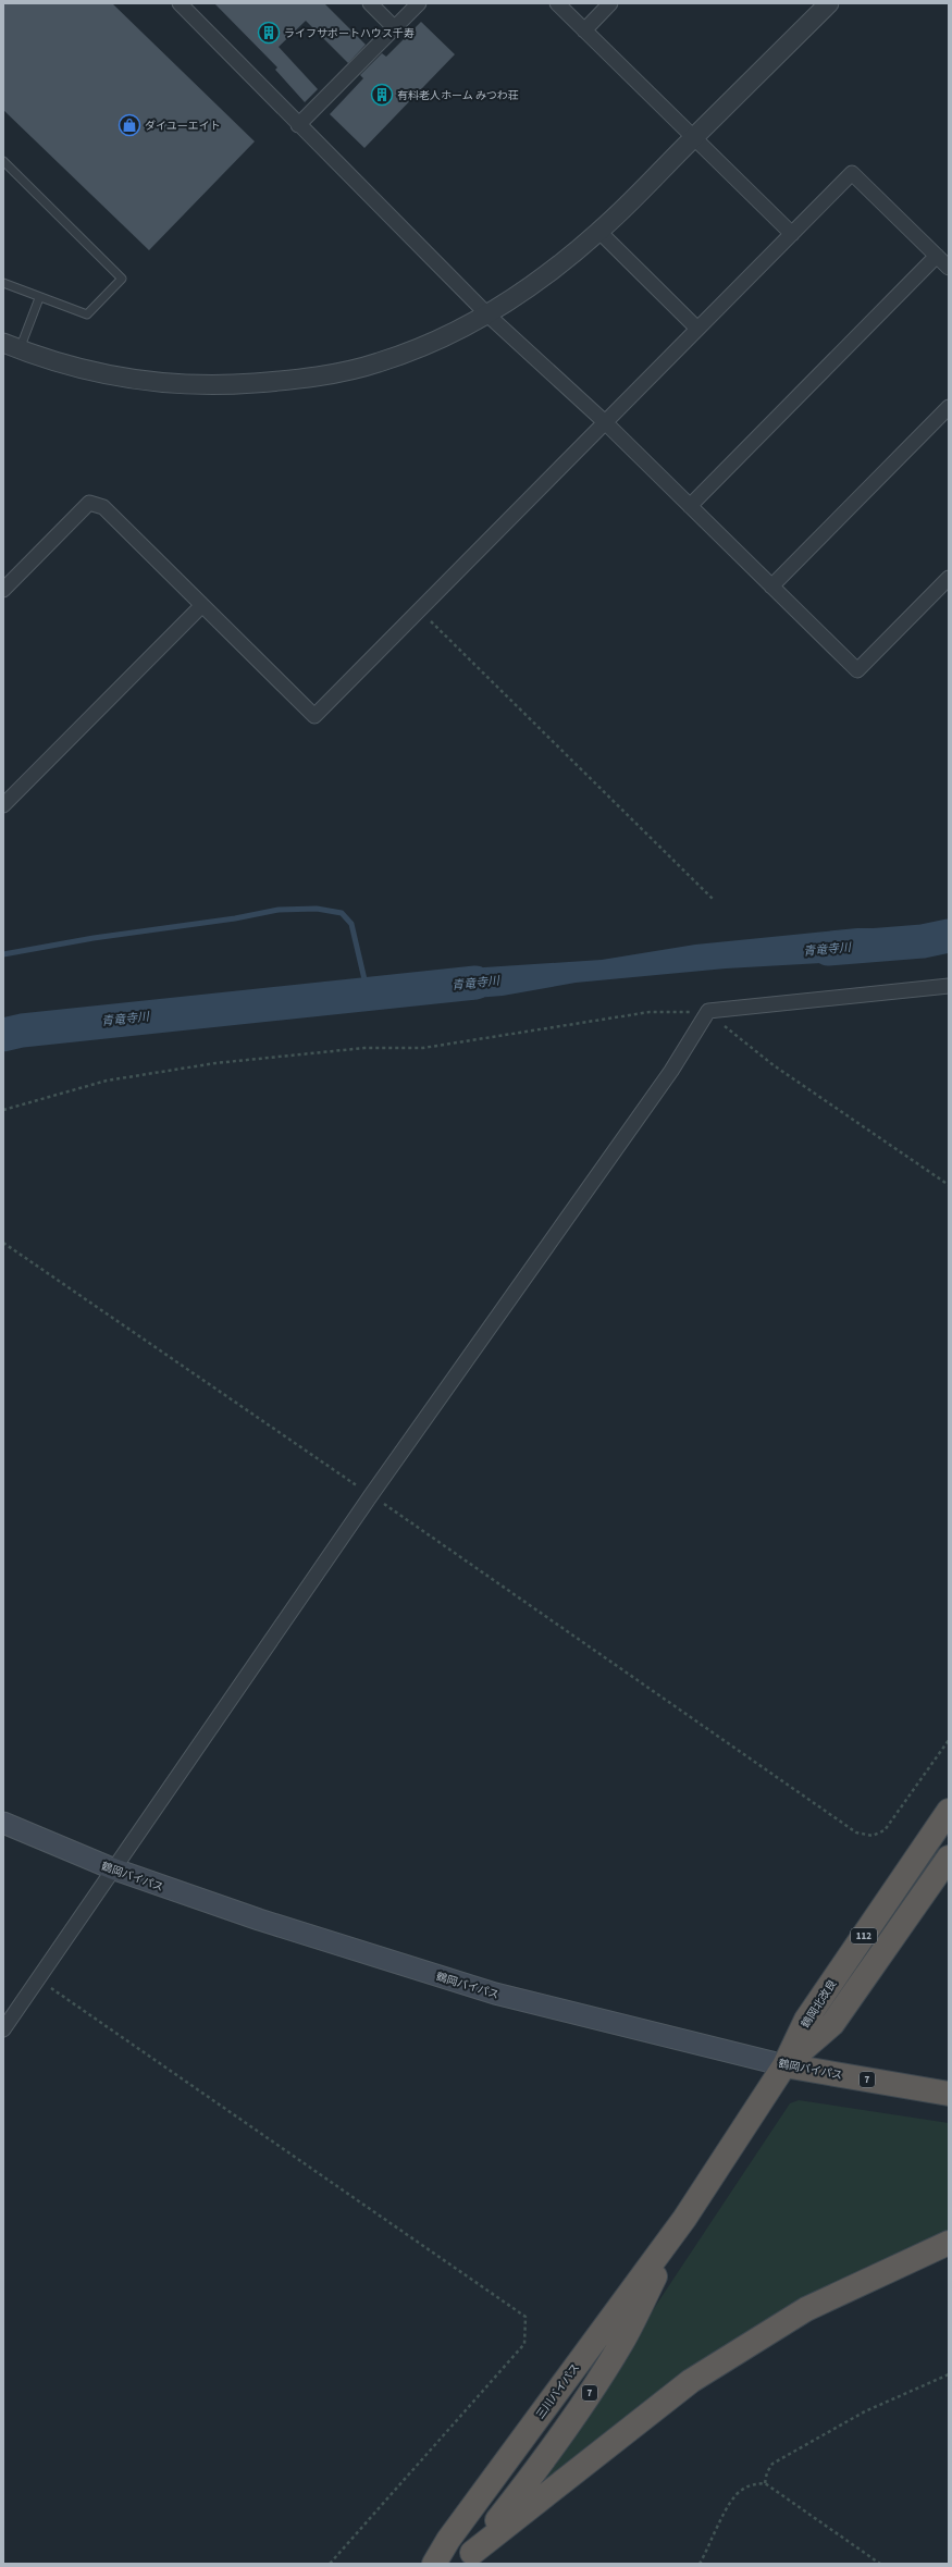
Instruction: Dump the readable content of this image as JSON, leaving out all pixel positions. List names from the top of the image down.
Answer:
{
  "streets": {
    "highway": [
      "鶴岡バイパス",
      "112",
      "鶴岡北改良",
      "7",
      "三川バイパス"
    ]
  },
  "crossings": [
    ["鶴岡バイパス", "鶴岡北改良"],
    ["鶴岡バイパス", "三川バイパス"],
    ["鶴岡北改良", "三川バイパス"]
  ],
  "water": ["青竜寺川"],
  "places": {
    "building": ["ライフサポートハウス千寿", "有料老人ホーム みつわ荘"],
    "shop": ["ダイユーエイト"]
  }
}
